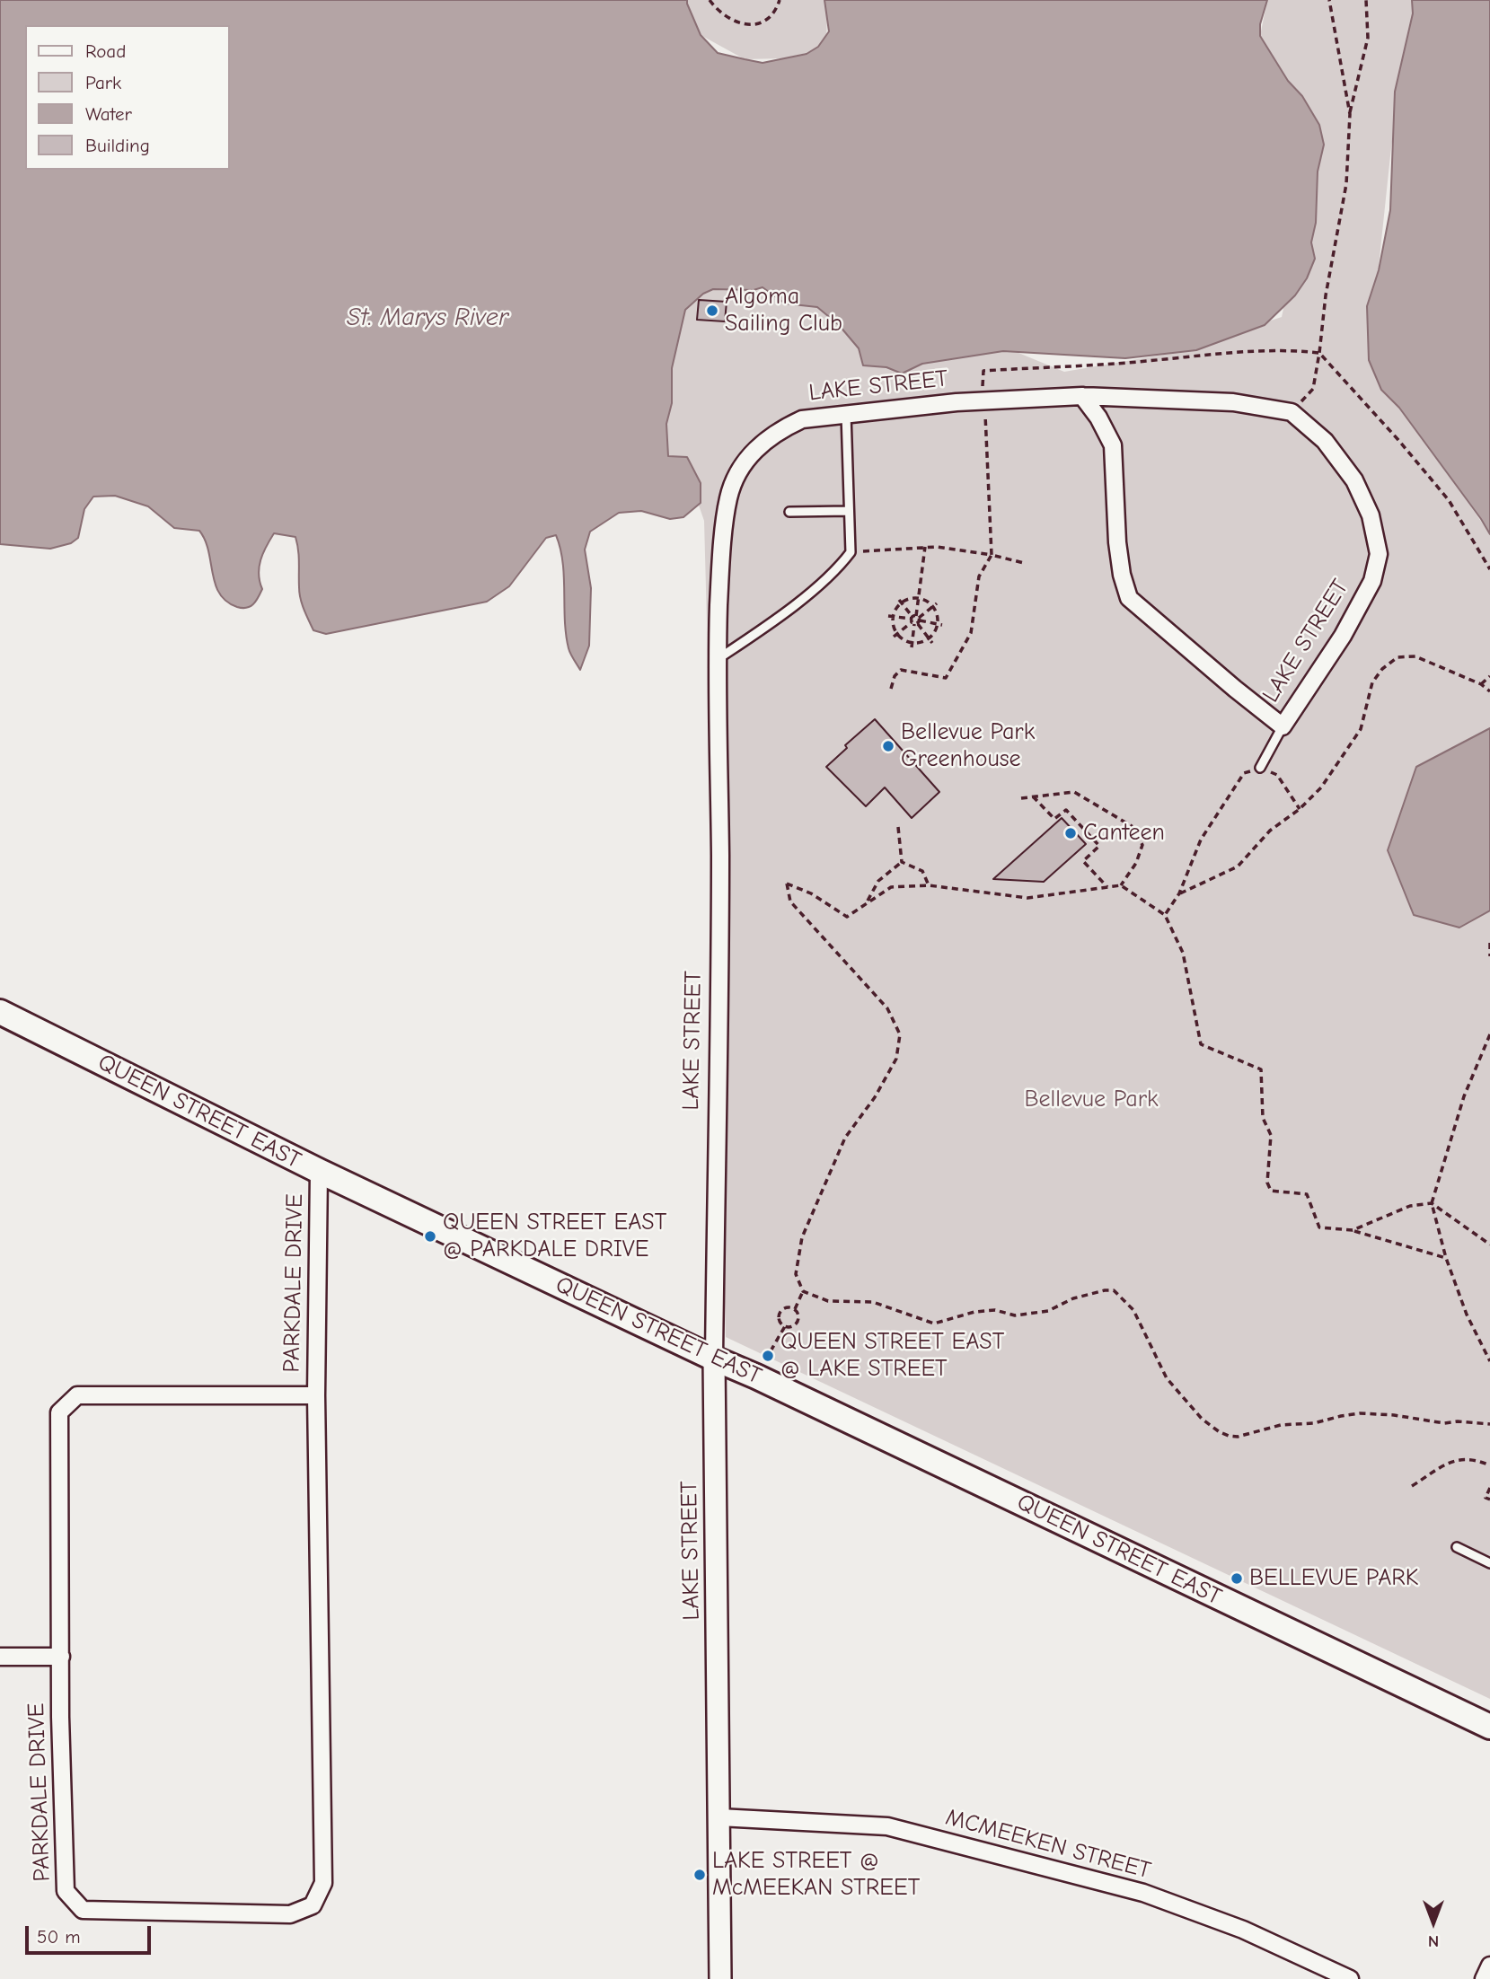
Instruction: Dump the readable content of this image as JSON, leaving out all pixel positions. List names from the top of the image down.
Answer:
{
  "streets": {
    "main road": ["QUEEN STREET EAST"],
    "street": ["LAKE STREET", "PARKDALE DRIVE", "MCMEEKEN STREET"]
  },
  "crossings": [
    ["LAKE STREET", "QUEEN STREET EAST"],
    ["LAKE STREET", "MCMEEKEN STREET"],
    ["QUEEN STREET EAST", "PARKDALE DRIVE"]
  ],
  "water": ["St. Marys River"],
  "parks": ["Bellevue Park"],
  "places": [
    "Algoma Sailing Club",
    "Bellevue Park Greenhouse",
    "Canteen",
    "QUEEN STREET EAST @ PARKDALE DRIVE",
    "QUEEN STREET EAST @ LAKE STREET",
    "BELLEVUE PARK",
    "LAKE STREET @ McMEEKAN STREET"
  ],
  "legend": [
    "Road",
    "Park",
    "Water",
    "Building"
  ],
  "scale_bar": "50 m",
  "north": "bottom"
}
